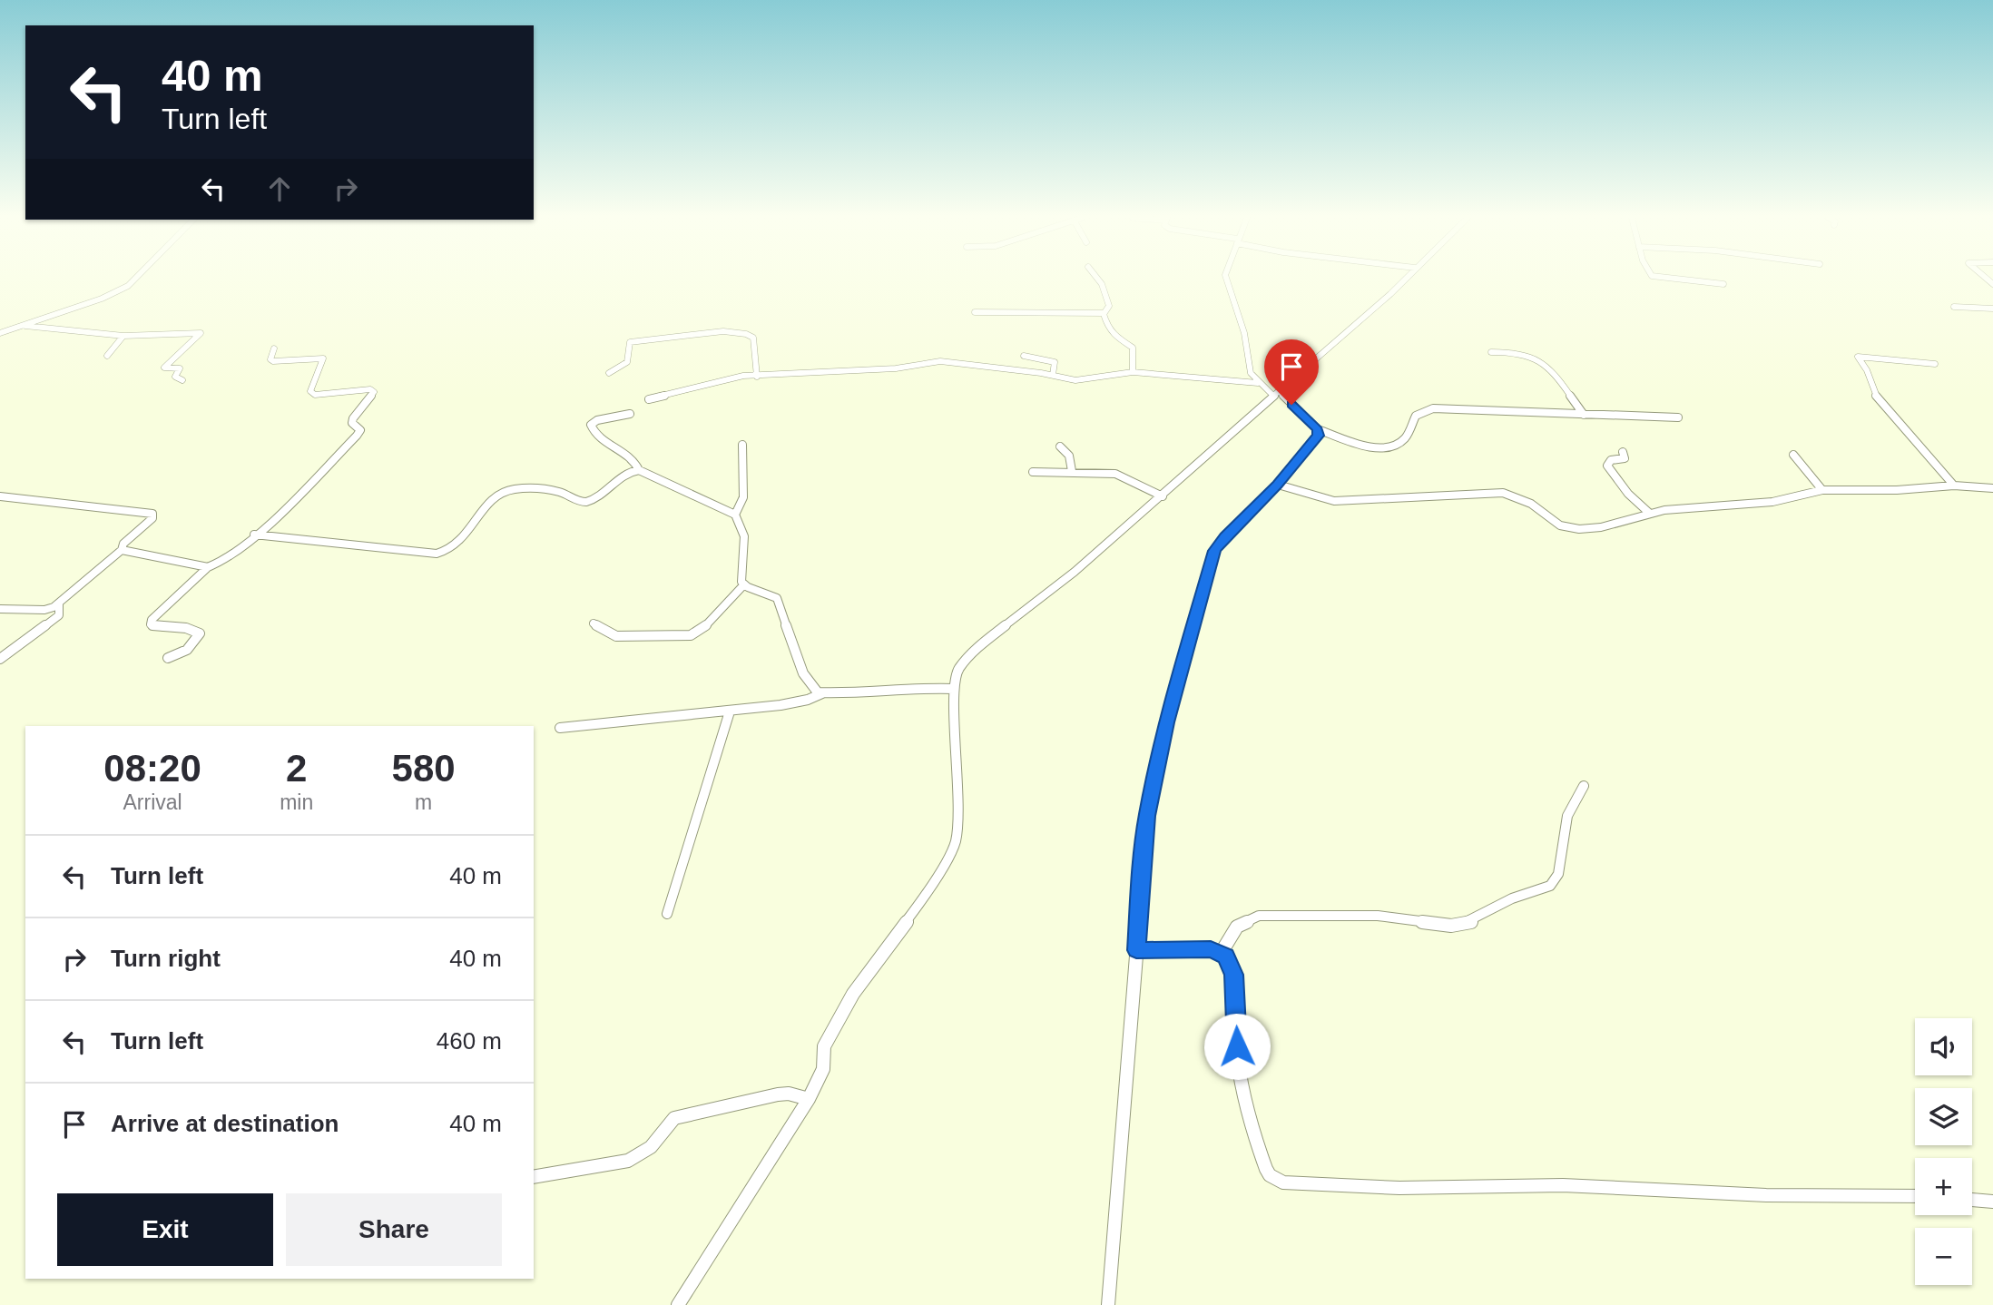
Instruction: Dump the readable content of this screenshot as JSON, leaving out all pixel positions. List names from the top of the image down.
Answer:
{
  "page": {
    "turn": ["40 m", "Turn left"],
    "eta": [
      "08:20",
      "Arrival",
      "2",
      "min",
      "580",
      "m"
    ],
    "list": [
      {
        "name": "Turn left",
        "value": "40 m"
      },
      {
        "name": "Turn right",
        "value": "40 m"
      },
      {
        "name": "Turn left",
        "value": "460 m"
      },
      {
        "name": "Arrive at destination",
        "value": "40 m"
      }
    ],
    "map_buttons": ["+", "−"],
    "buttons": ["Exit", "Share"]
  }
}
